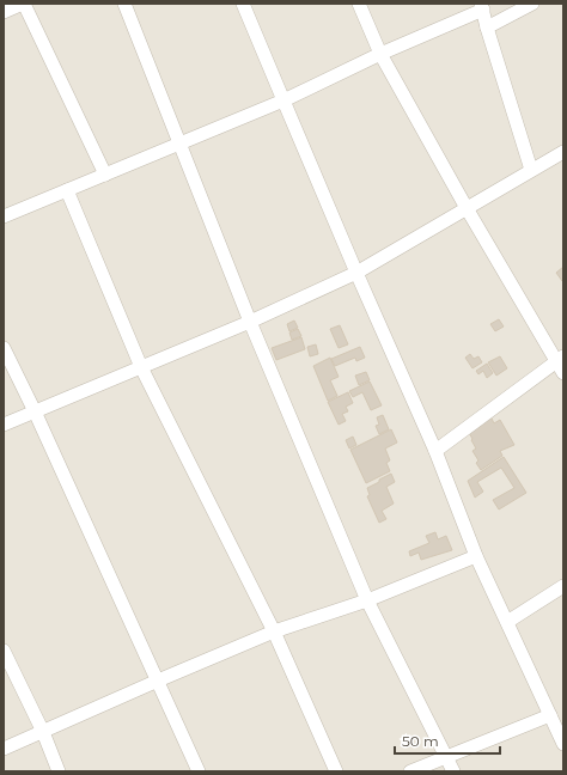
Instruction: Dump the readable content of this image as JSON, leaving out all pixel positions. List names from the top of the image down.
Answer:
{
  "scale_bar": "50 m"
}
